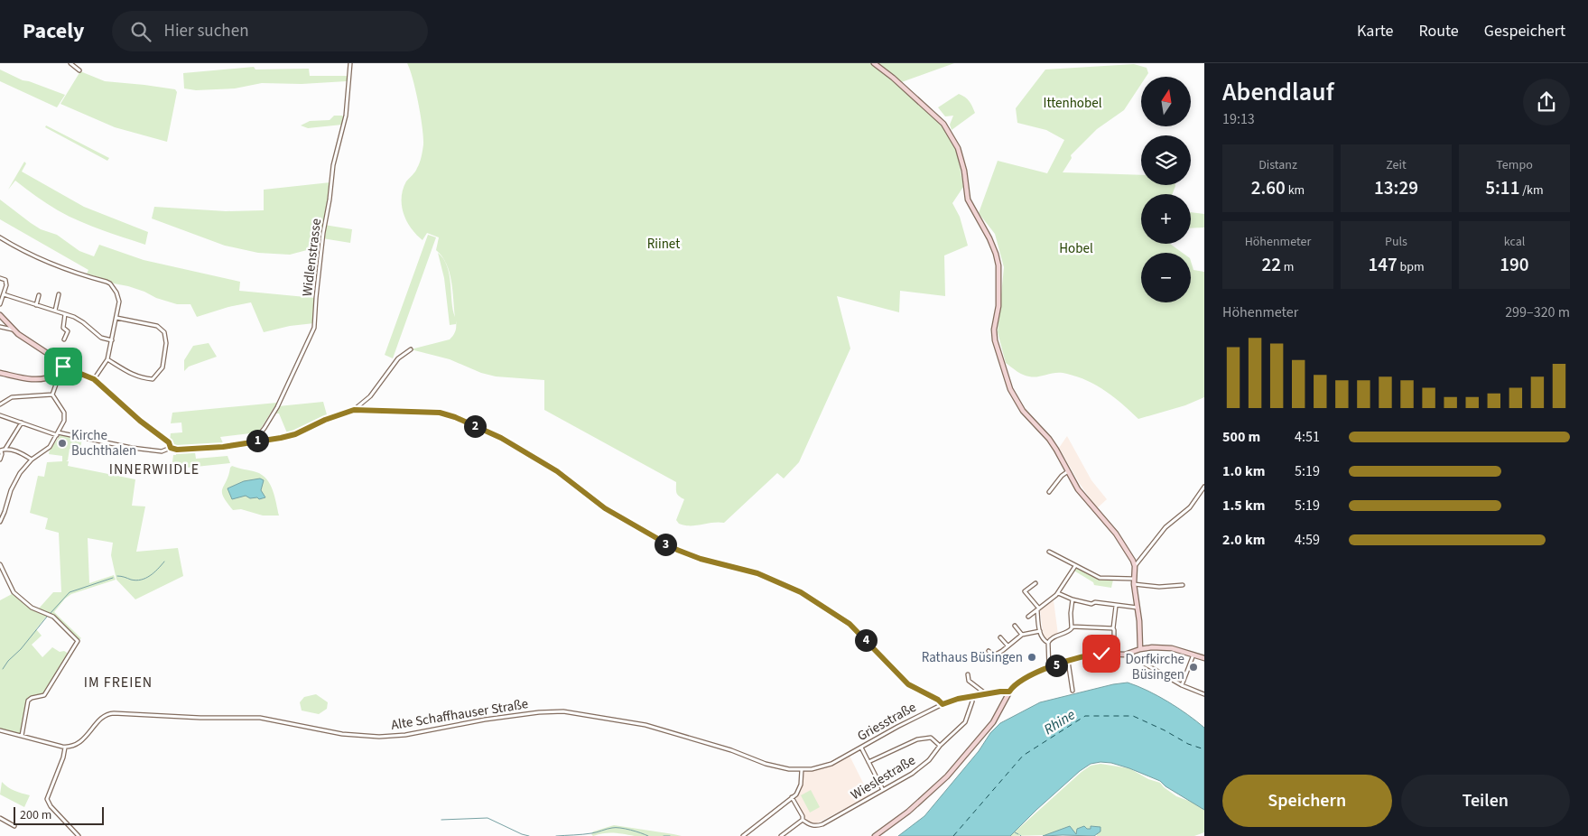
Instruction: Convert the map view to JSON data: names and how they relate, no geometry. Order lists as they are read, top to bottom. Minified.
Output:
{"streets":{"street":["Widlenstrasse","Alte Schaffhauser Straße","Griesstraße","Wieslestraße"]},"crossings":[["Alte Schaffhauser Straße","Griesstraße"]],"districts":["INNERWIIDLE","IM FREIEN"],"water":["Rhine"],"parks":["Ittenhobel","Riinet","Hobel"],"places":["Kirche Buchthalen","Rathaus Büsingen","Dorfkirche Büsingen"],"scale_bar":"200 m","north":"top","page":{"header":"Pacely","search":"Hier suchen","nav":["Karte","Route","Gespeichert"],"heading":["Abendlauf","19:13"],"map_buttons":["+","−"],"stats":[["Distanz","2.60 km"],["Zeit","13:29"],["Tempo","5:11 /km"],["Höhenmeter","22 m"],["Puls","147 bpm"],["kcal","190"]],"chart":["Höhenmeter","299–320 m"],"pins":["2","1","3","4","5"],"list":[{"name":"500 m","note":"4:51"},{"name":"1.0 km","note":"5:19"},{"name":"1.5 km","note":"5:19"},{"name":"2.0 km","note":"4:59"}],"buttons":["Speichern","Teilen"],"scale":"200 m"}}
